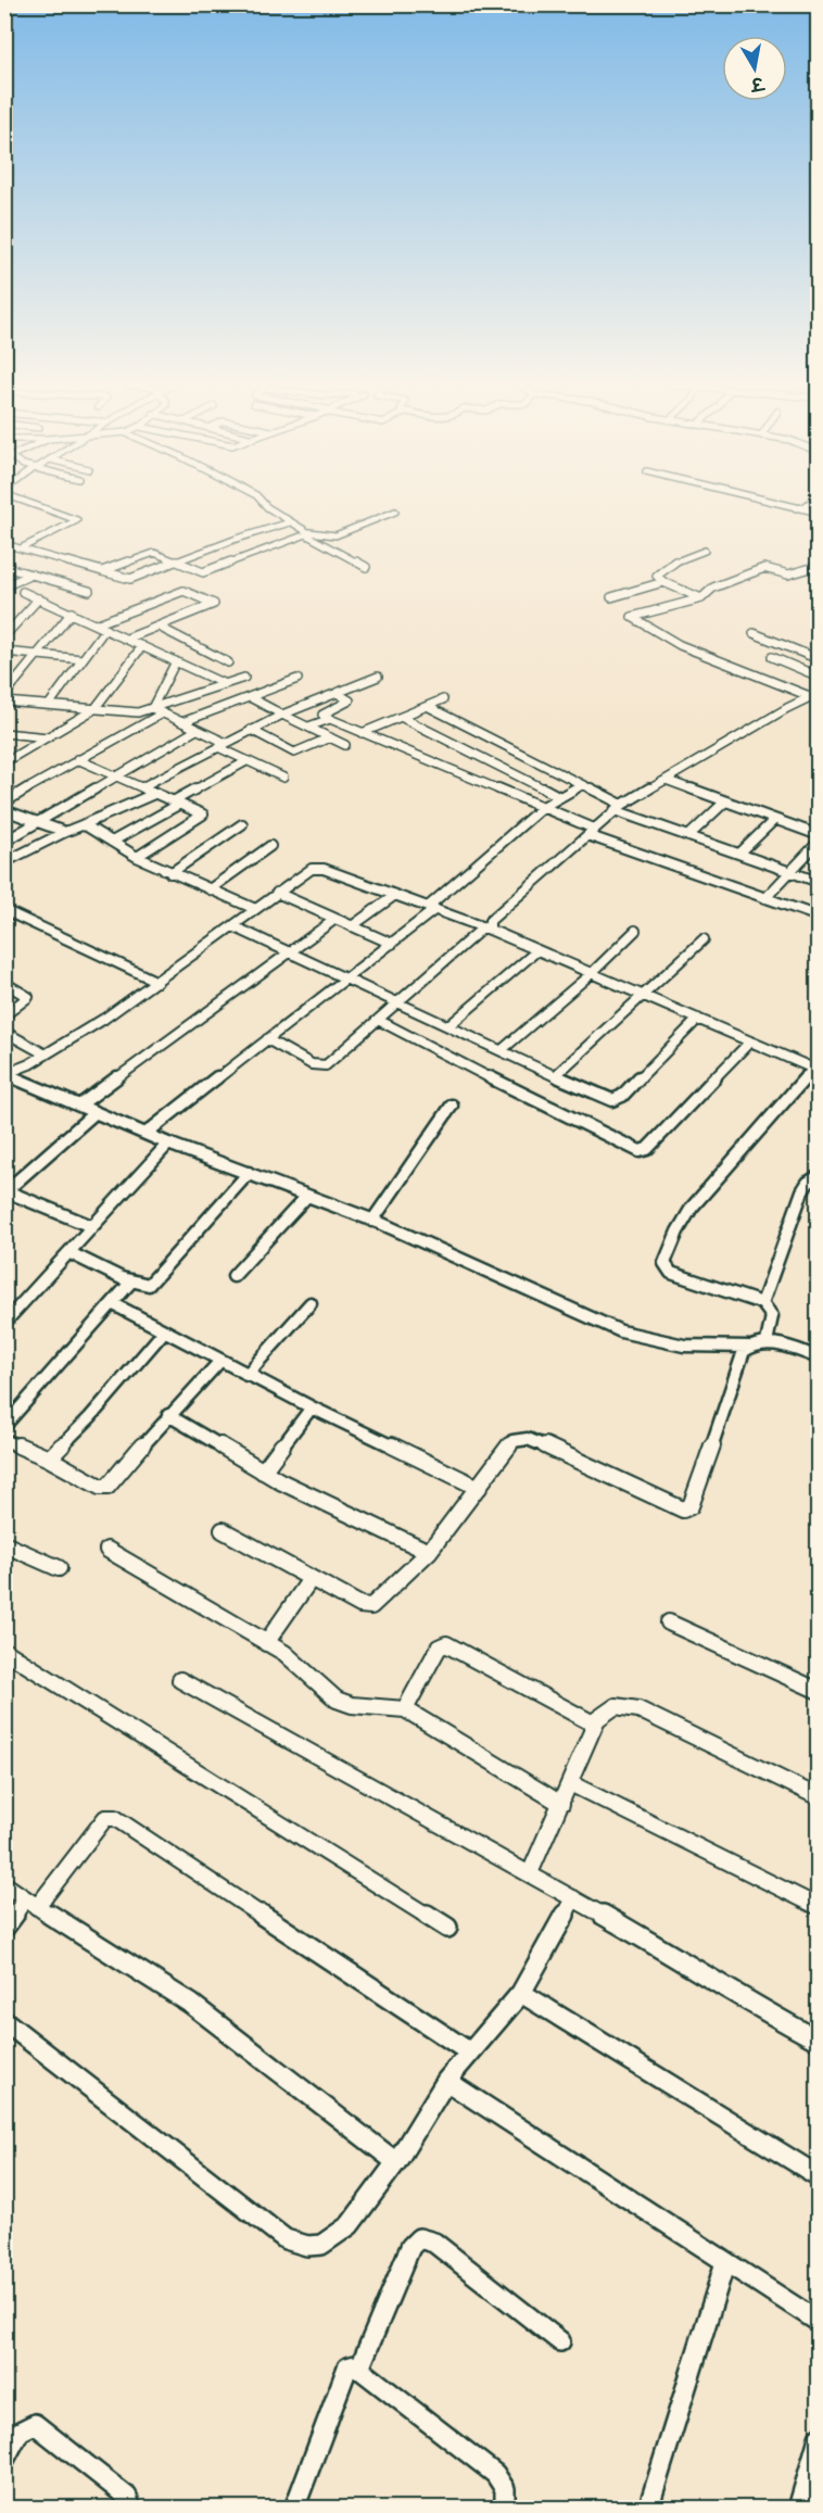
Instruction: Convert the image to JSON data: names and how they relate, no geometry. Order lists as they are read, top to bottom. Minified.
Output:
{"north":"bottom"}
